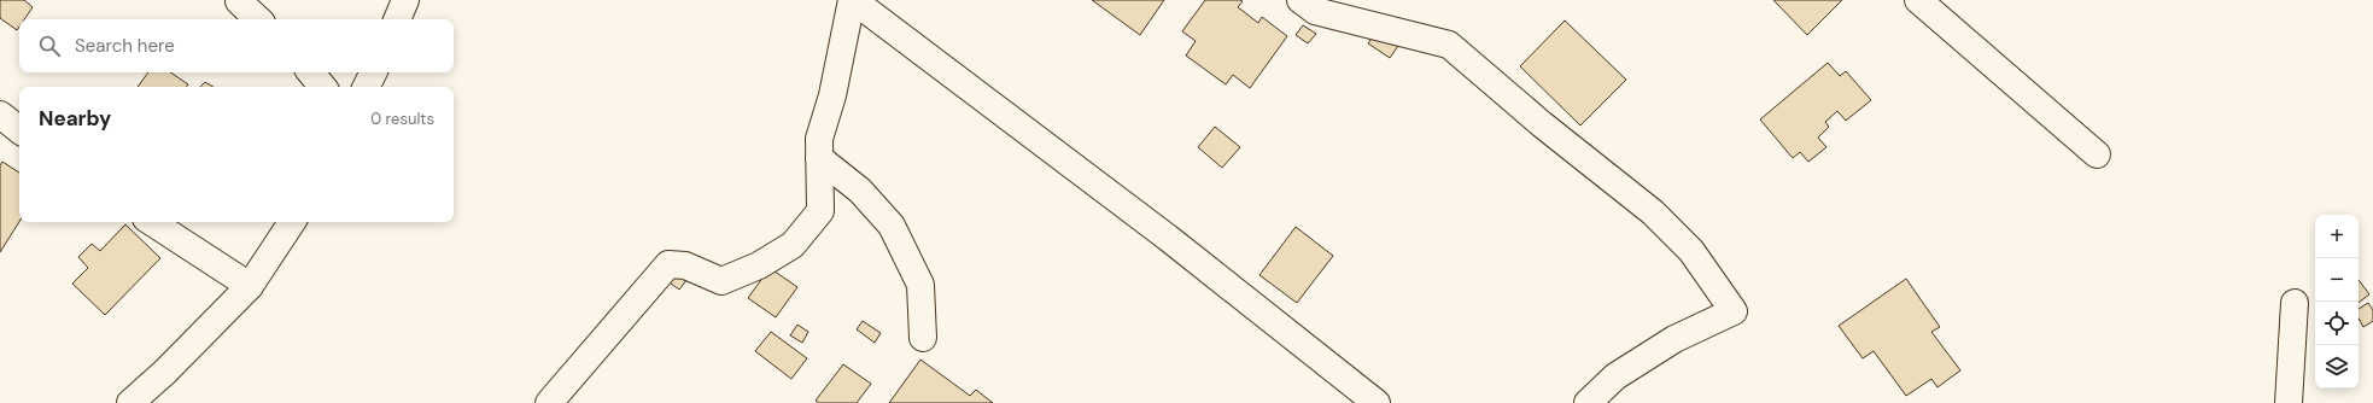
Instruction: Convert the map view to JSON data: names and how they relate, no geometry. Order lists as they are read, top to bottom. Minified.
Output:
{"page":{"search":"Search here","heading":["Nearby","0 results"],"map_buttons":["+","−"]}}
